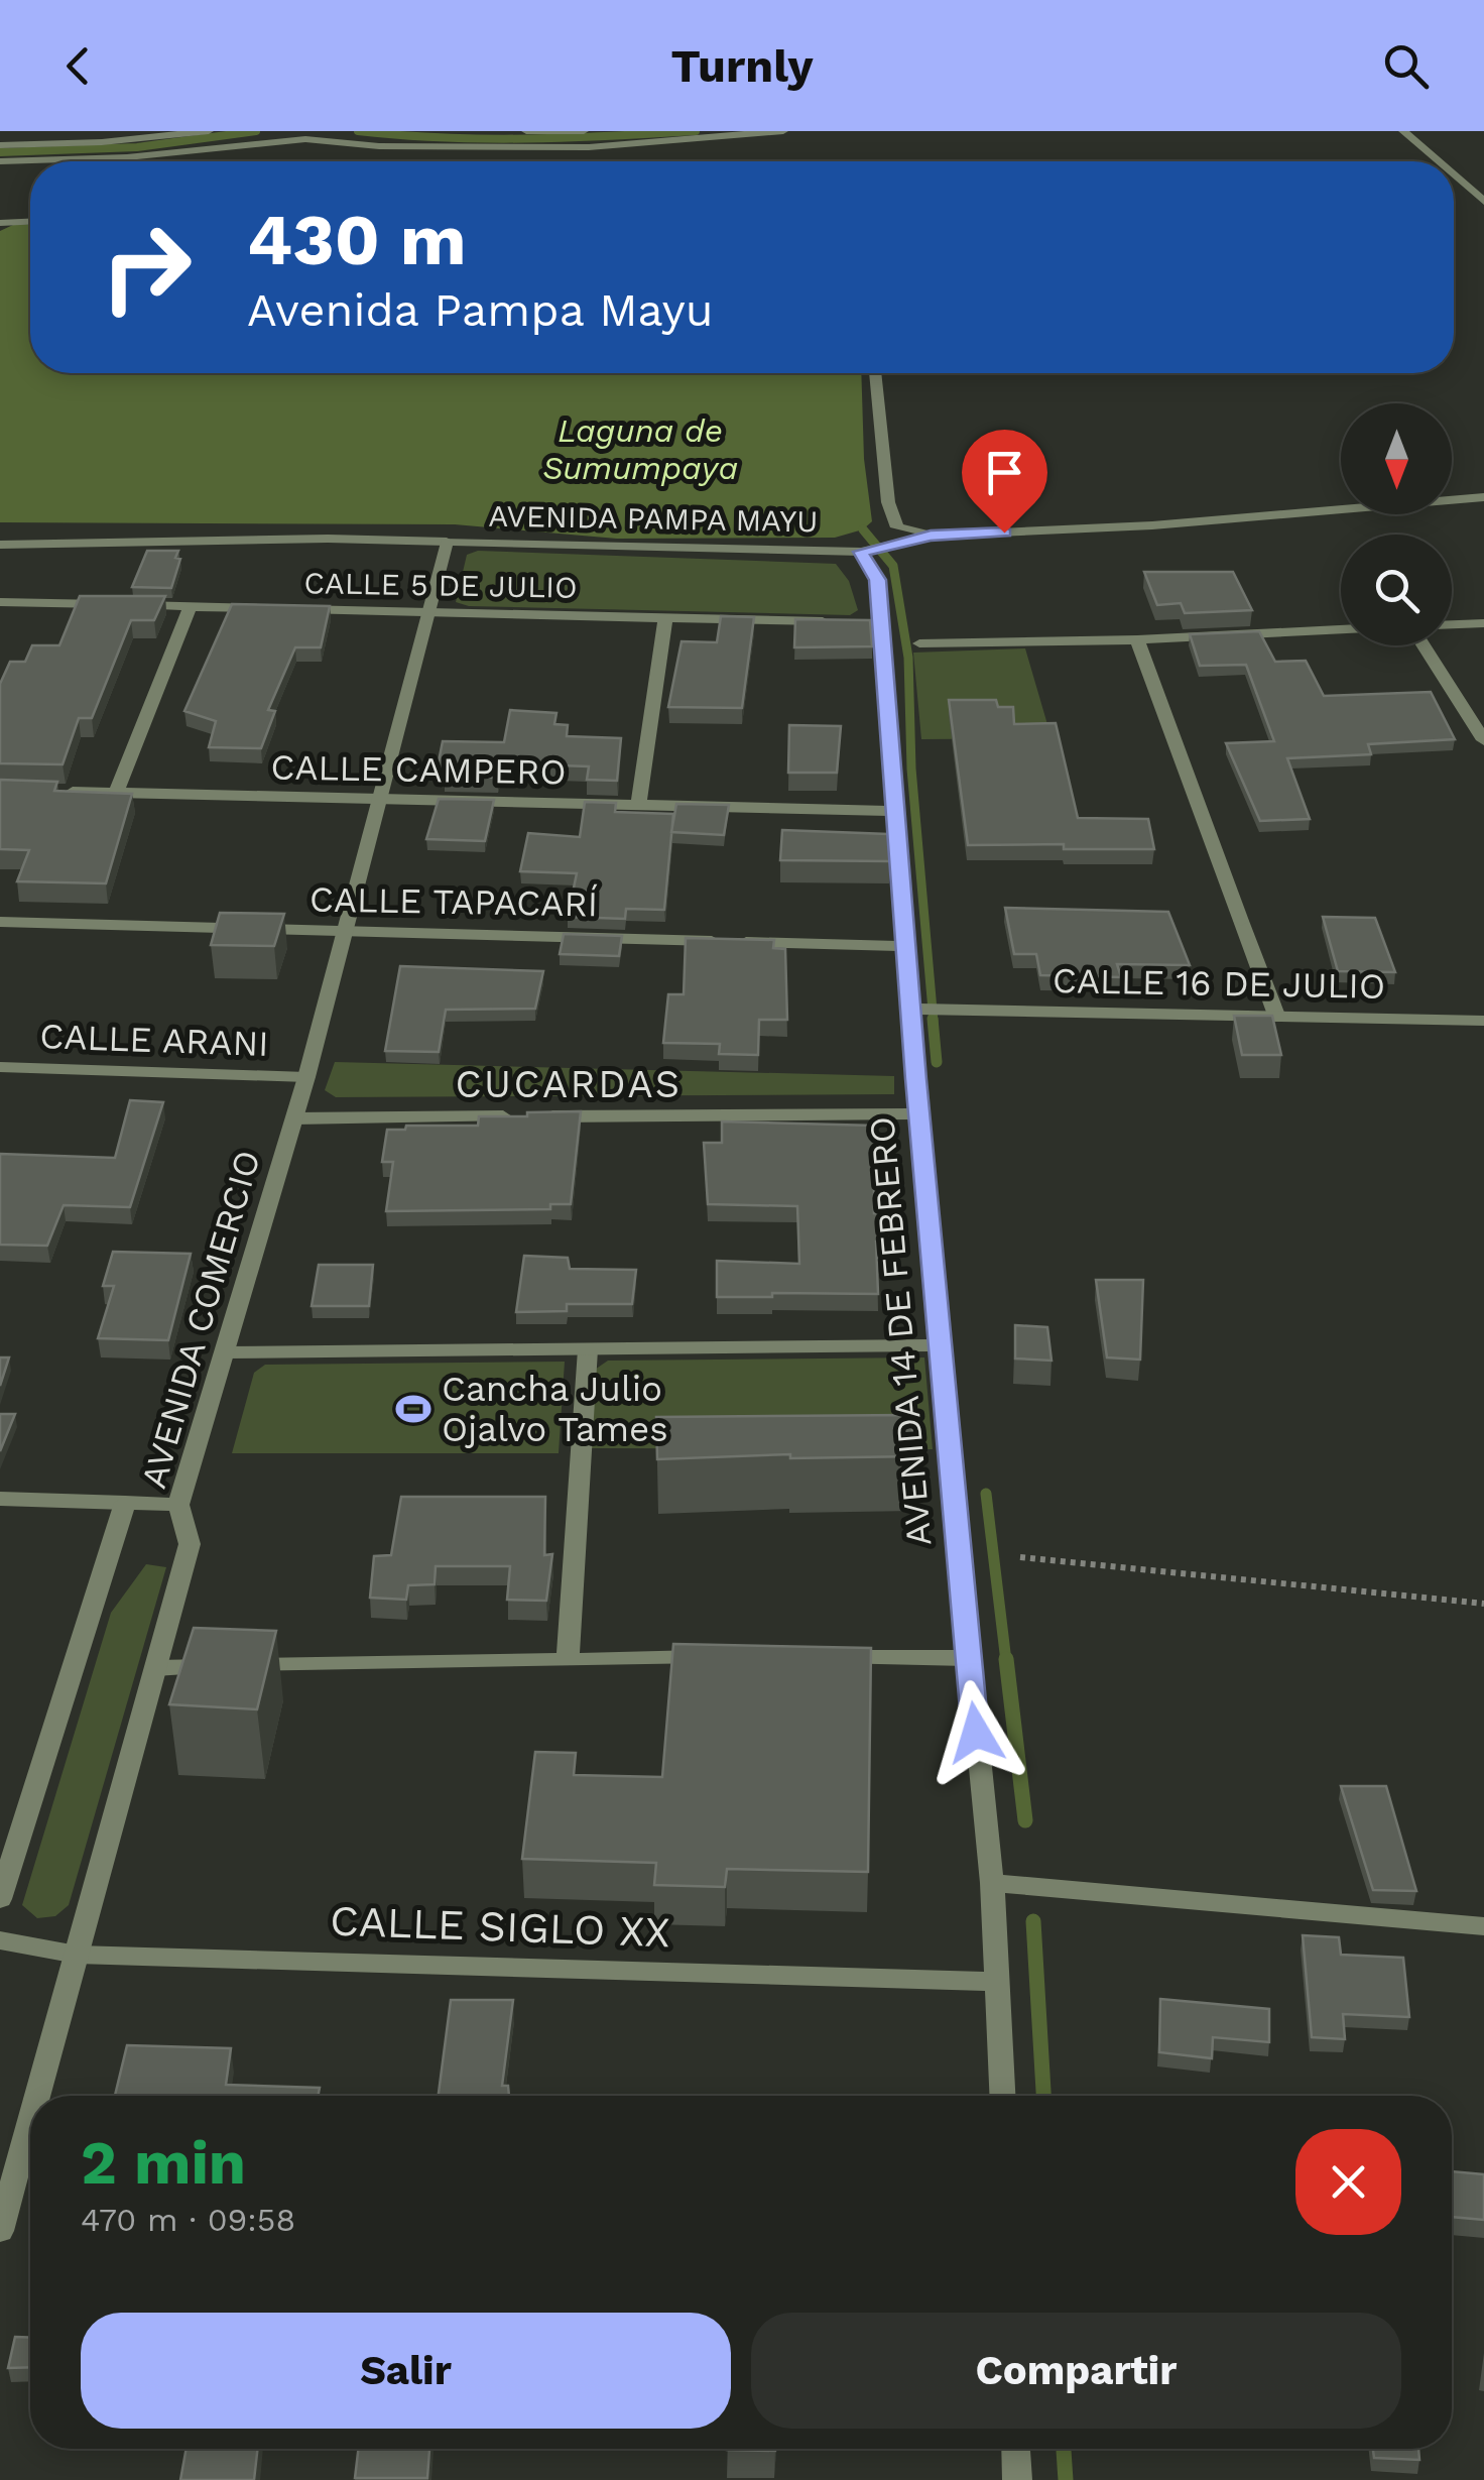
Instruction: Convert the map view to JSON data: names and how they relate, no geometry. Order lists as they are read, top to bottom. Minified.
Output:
{"streets":{"street":["AVENIDA PAMPA MAYU","CALLE 5 DE JULIO","CALLE CAMPERO","CALLE TAPACARÍ","CALLE 16 DE JULIO","CALLE ARANI","AVENIDA COMERCIO","AVENIDA 14 DE FEBRERO","CALLE SIGLO XX"]},"crossings":[["AVENIDA PAMPA MAYU","AVENIDA COMERCIO"],["AVENIDA PAMPA MAYU","AVENIDA 14 DE FEBRERO"],["CALLE 5 DE JULIO","AVENIDA COMERCIO"],["CALLE CAMPERO","AVENIDA COMERCIO"],["CALLE CAMPERO","AVENIDA 14 DE FEBRERO"],["CALLE TAPACARÍ","AVENIDA COMERCIO"],["CALLE TAPACARÍ","AVENIDA 14 DE FEBRERO"],["CALLE 16 DE JULIO","AVENIDA 14 DE FEBRERO"],["CALLE ARANI","AVENIDA COMERCIO"],["AVENIDA COMERCIO","CALLE SIGLO XX"],["AVENIDA 14 DE FEBRERO","CALLE SIGLO XX"]],"districts":["CUCARDAS"],"water":["Laguna de Sumumpaya"],"places":{"sports":["Cancha Julio Ojalvo Tames"]},"north":"bottom","page":{"header":"Turnly","turn":["430 m","Avenida Pampa Mayu"],"heading":["2 min","470 m · 09:58"],"buttons":["Salir","Compartir"]}}
